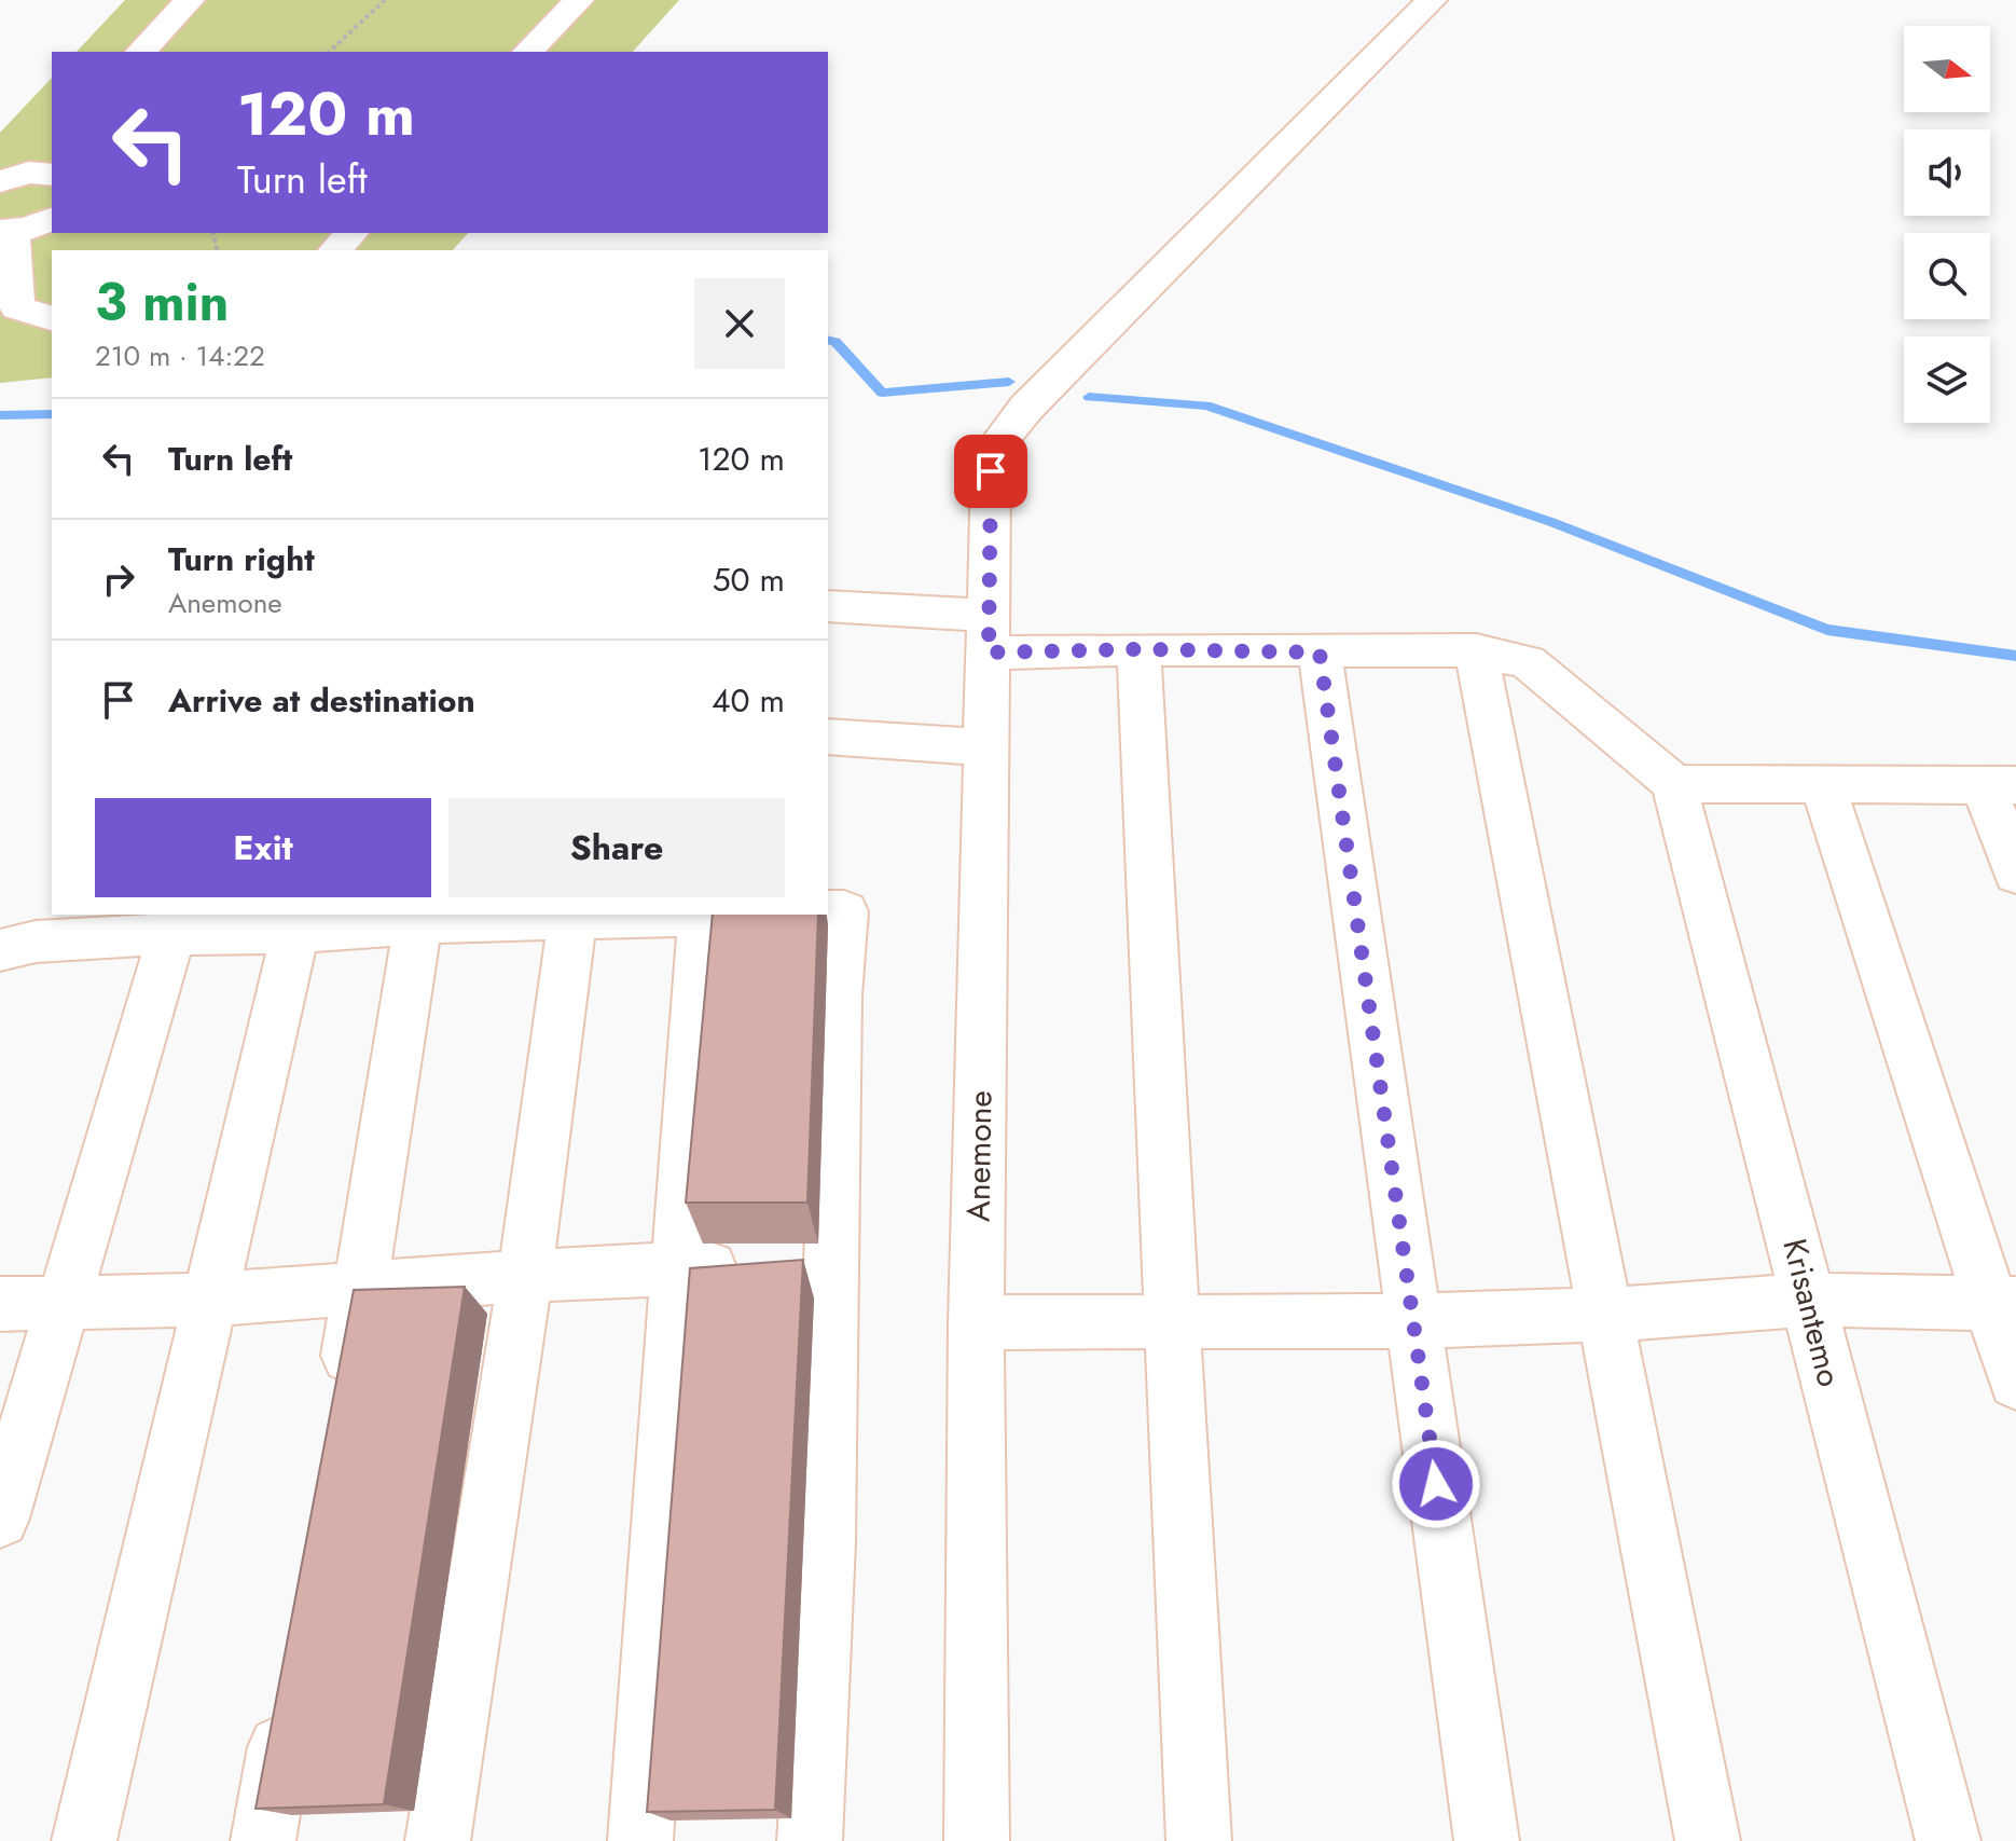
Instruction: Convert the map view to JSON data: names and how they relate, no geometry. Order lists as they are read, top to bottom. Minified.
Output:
{"streets":{"street":["Anemone","Krisantemo"]},"north":"right","page":{"turn":["120 m","Turn left"],"heading":["3 min","210 m · 14:22"],"list":[{"name":"Turn left","value":"120 m"},{"name":"Turn right","note":"Anemone","value":"50 m"},{"name":"Arrive at destination","value":"40 m"}],"buttons":["Exit","Share"]}}
